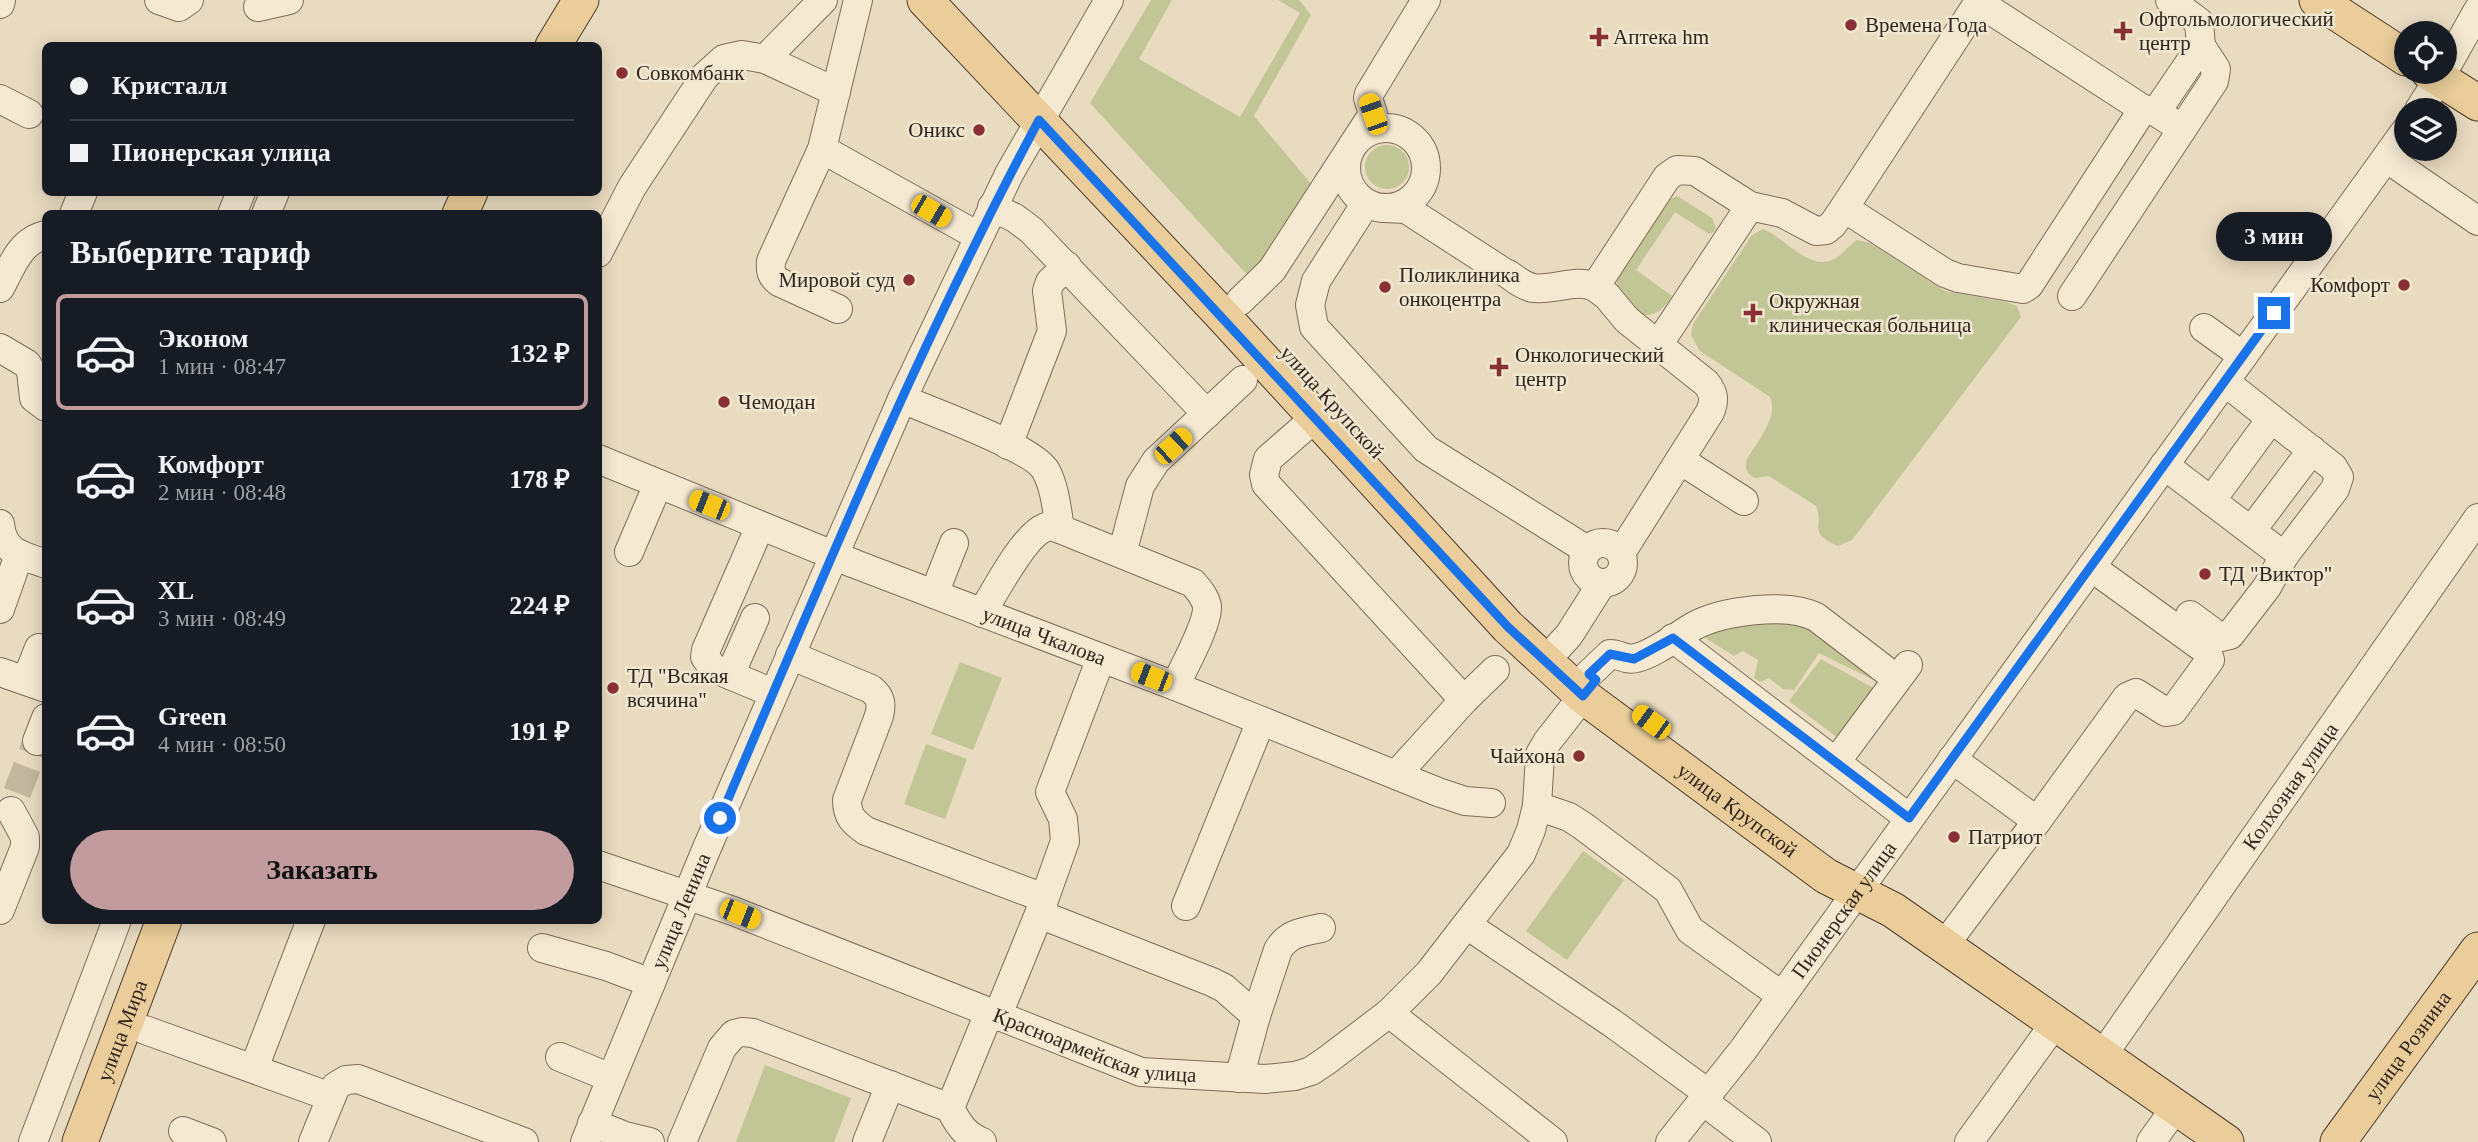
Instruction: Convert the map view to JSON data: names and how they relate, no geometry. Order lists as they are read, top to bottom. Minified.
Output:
{"streets":{"main road":["улица Крупской","улица Мира","улица Рознина"],"street":["улица Чкалова","Колхозная улица","улица Ленина","Пионерская улица","Красноармейская улица"]},"crossings":[["улица Крупской","Колхозная улица"],["улица Крупской","улица Ленина"],["улица Крупской","Пионерская улица"],["улица Крупской","Красноармейская улица"],["улица Чкалова","улица Ленина"],["улица Ленина","Красноармейская улица"]],"places":{"other":["Времена Года","Совкомбанк","Оникс","Мировой суд","Комфорт","Поликлиника онкоцентра","Чемодан","ТД \"Виктор\"","ТД \"Всякая всячина\"","Чайхона","Патриот"],"health":["Офтольмологический центр","Аптека hm","Окружная клиническая больница","Онкологический центр"]},"page":{"banner":["Кристалл","Пионерская улица"],"heading":"Выберите тариф","bubble":"3 мин","list":[{"name":"Эконом","note":"1 мин · 08:47","value":"132 ₽"},{"name":"Комфорт","note":"2 мин · 08:48","value":"178 ₽"},{"name":"XL","note":"3 мин · 08:49","value":"224 ₽"},{"name":"Green","note":"4 мин · 08:50","value":"191 ₽"}],"buttons":"Заказать"}}
